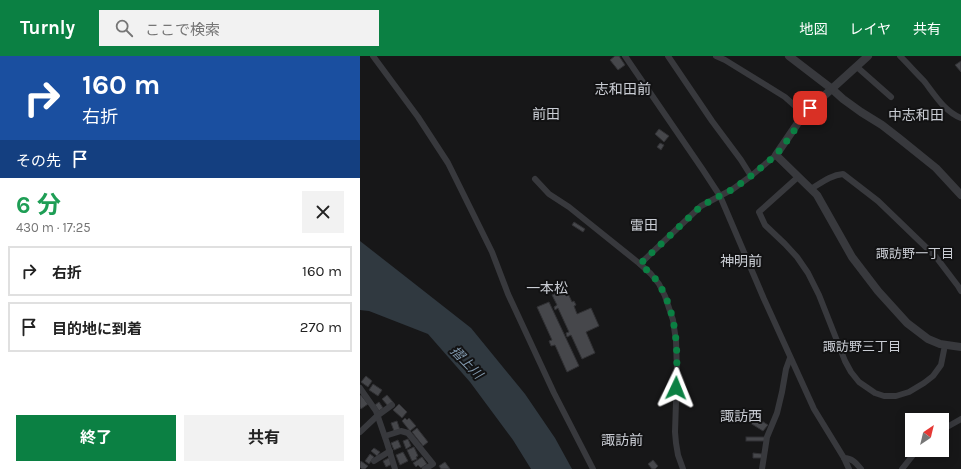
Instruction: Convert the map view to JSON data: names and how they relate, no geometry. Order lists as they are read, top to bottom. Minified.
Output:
{"districts":["志和田前","前田","中志和田","雷田","諏訪野一丁目","神明前","一本松","諏訪野三丁目","諏訪西","諏訪前"],"water":["摺上川"],"north":"top right","page":{"header":"Turnly","search":"ここで検索","nav":["地図","レイヤ","共有"],"turn":["160 m","右折"],"then":"その先","heading":["6 分","430 m · 17:25"],"list":[{"name":"右折","value":"160 m"},{"name":"目的地に到着","value":"270 m"}],"buttons":["終了","共有"]}}
